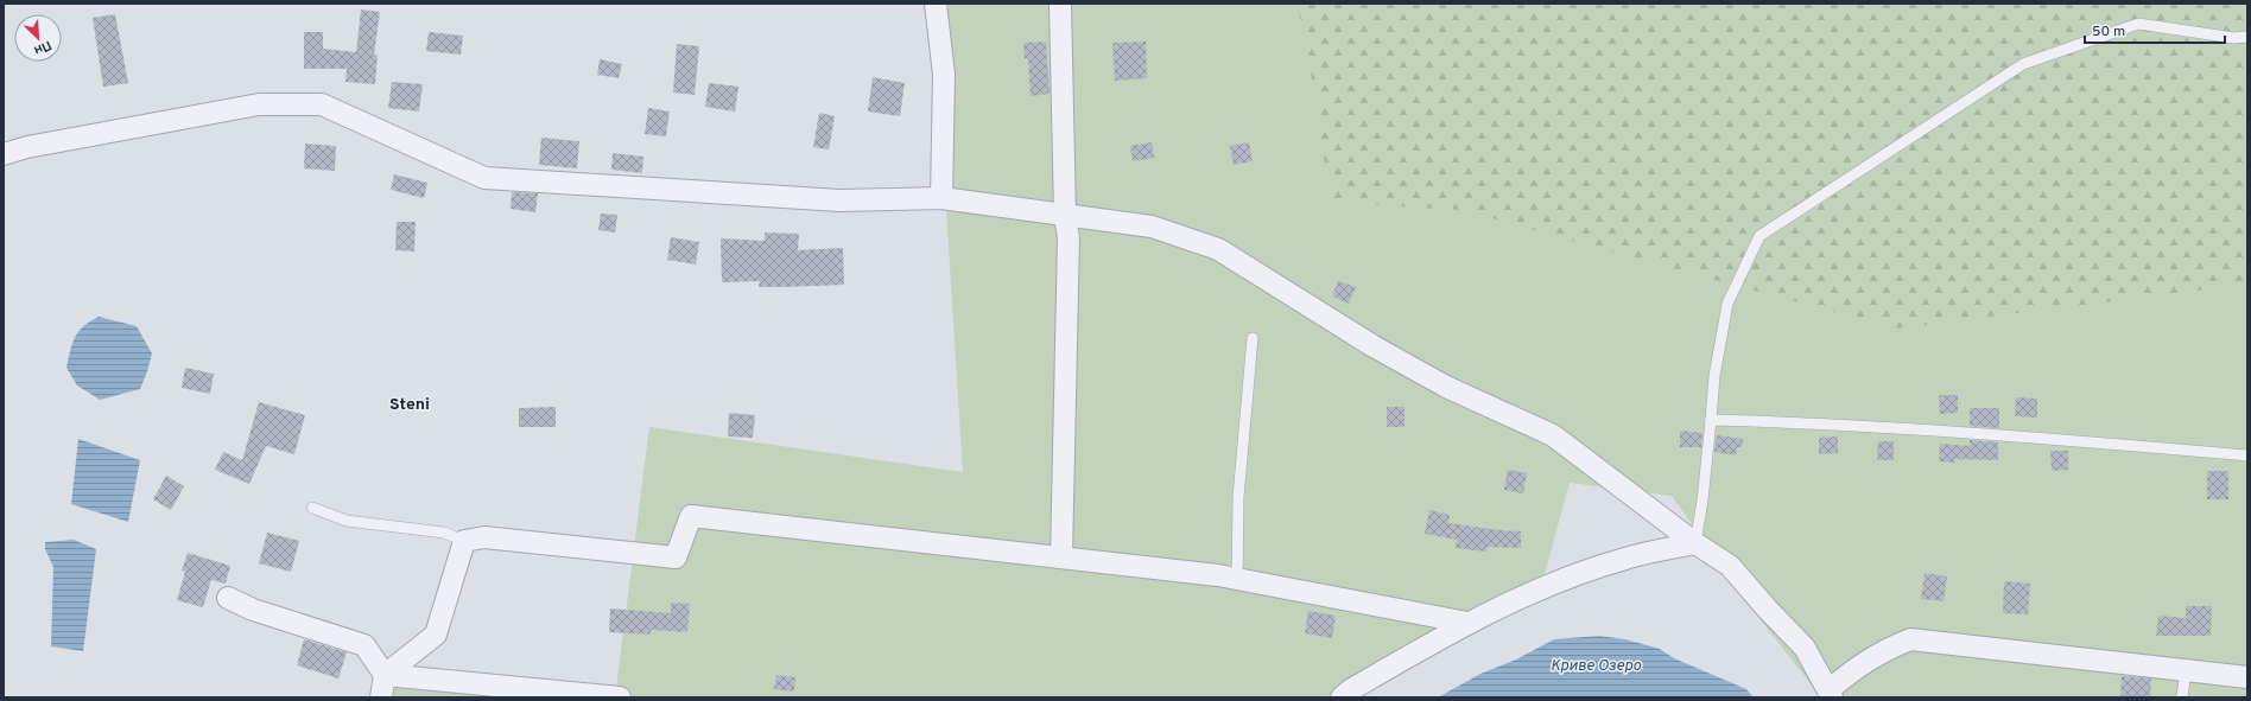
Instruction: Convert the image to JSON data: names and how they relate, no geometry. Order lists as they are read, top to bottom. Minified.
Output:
{"districts":["Steni"],"water":["Криве Озеро"],"scale_bar":"50 m","north":"bottom right"}
